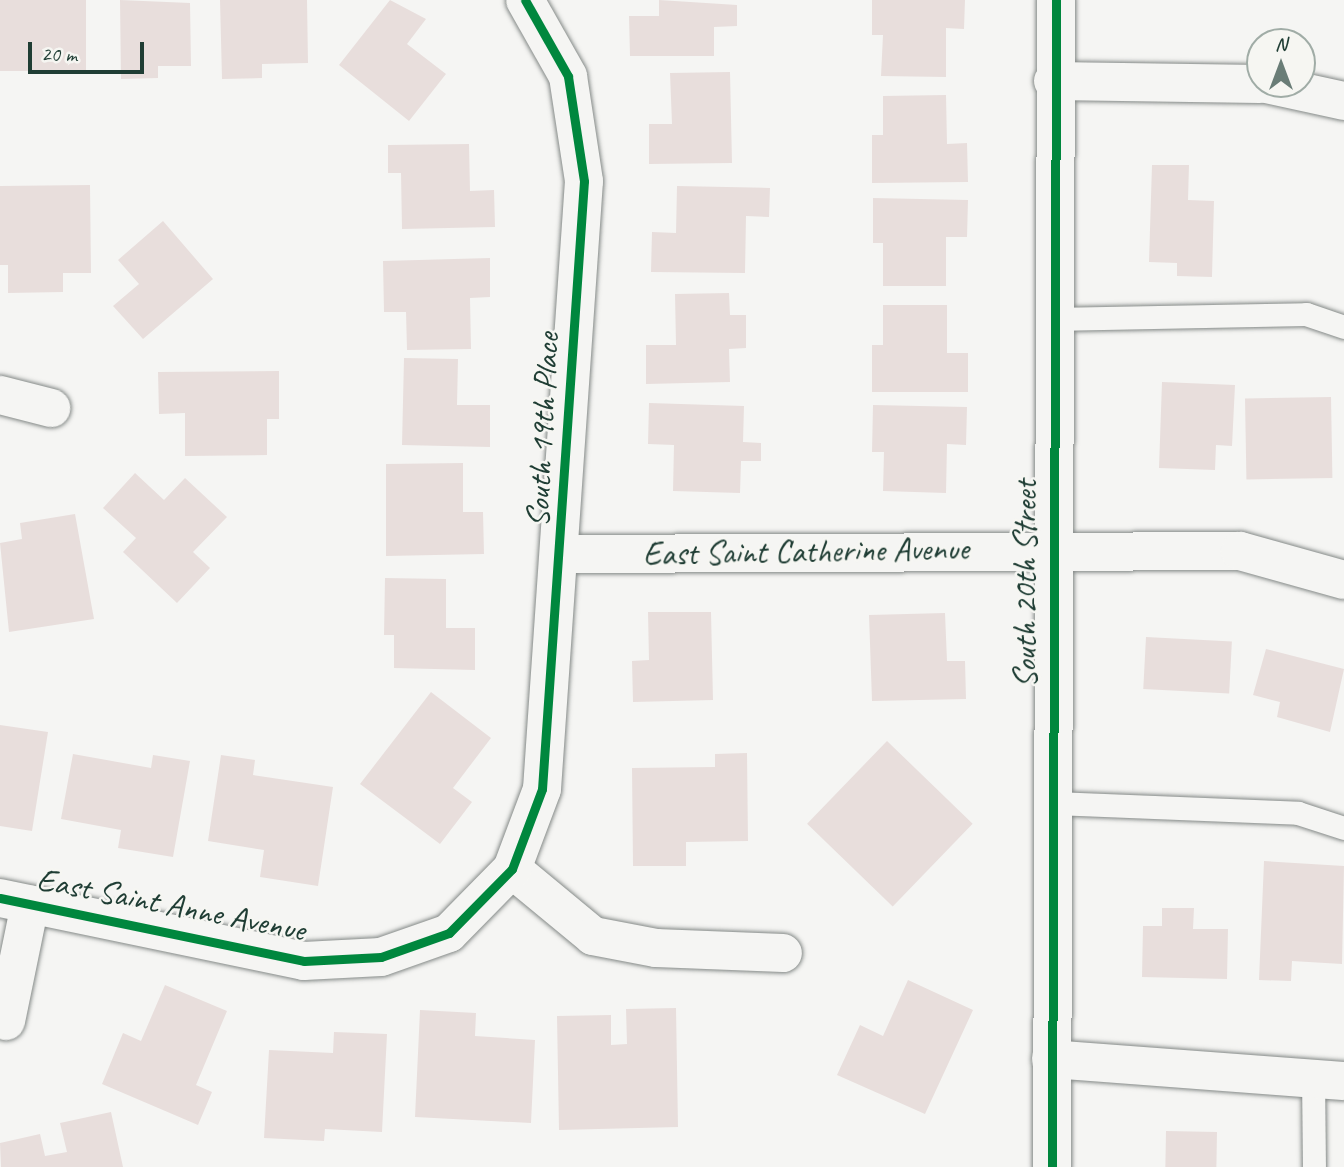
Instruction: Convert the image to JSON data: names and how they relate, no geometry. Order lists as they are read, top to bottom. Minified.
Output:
{"streets":{"street":["South 19th Place","East Saint Catherine Avenue","South 20th Street","East Saint Anne Avenue"]},"crossings":[["South 19th Place","East Saint Catherine Avenue"],["South 19th Place","East Saint Anne Avenue"],["East Saint Catherine Avenue","South 20th Street"]],"scale_bar":"20 m","north":"top"}
